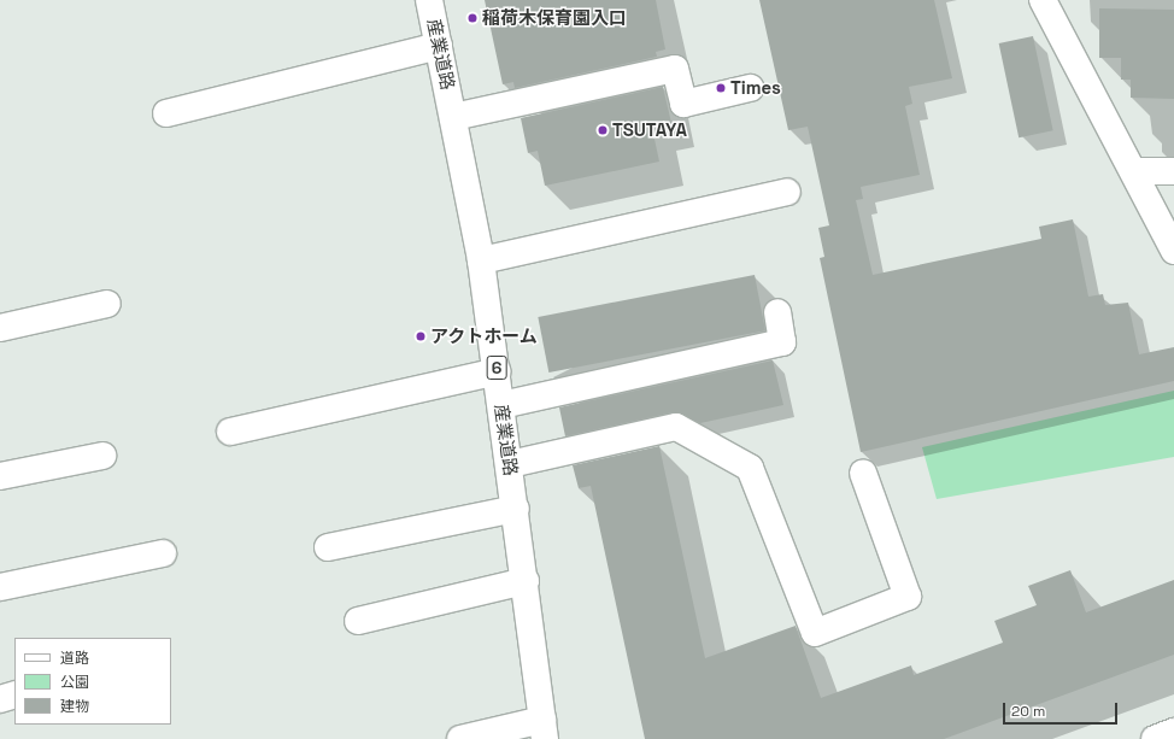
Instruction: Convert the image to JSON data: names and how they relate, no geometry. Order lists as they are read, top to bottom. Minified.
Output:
{"streets":{"main road":["産業道路","6"]},"places":["稲荷木保育園入口","Times","TSUTAYA","アクトホーム"],"legend":["道路","公園","建物"],"scale_bar":"20 m"}
